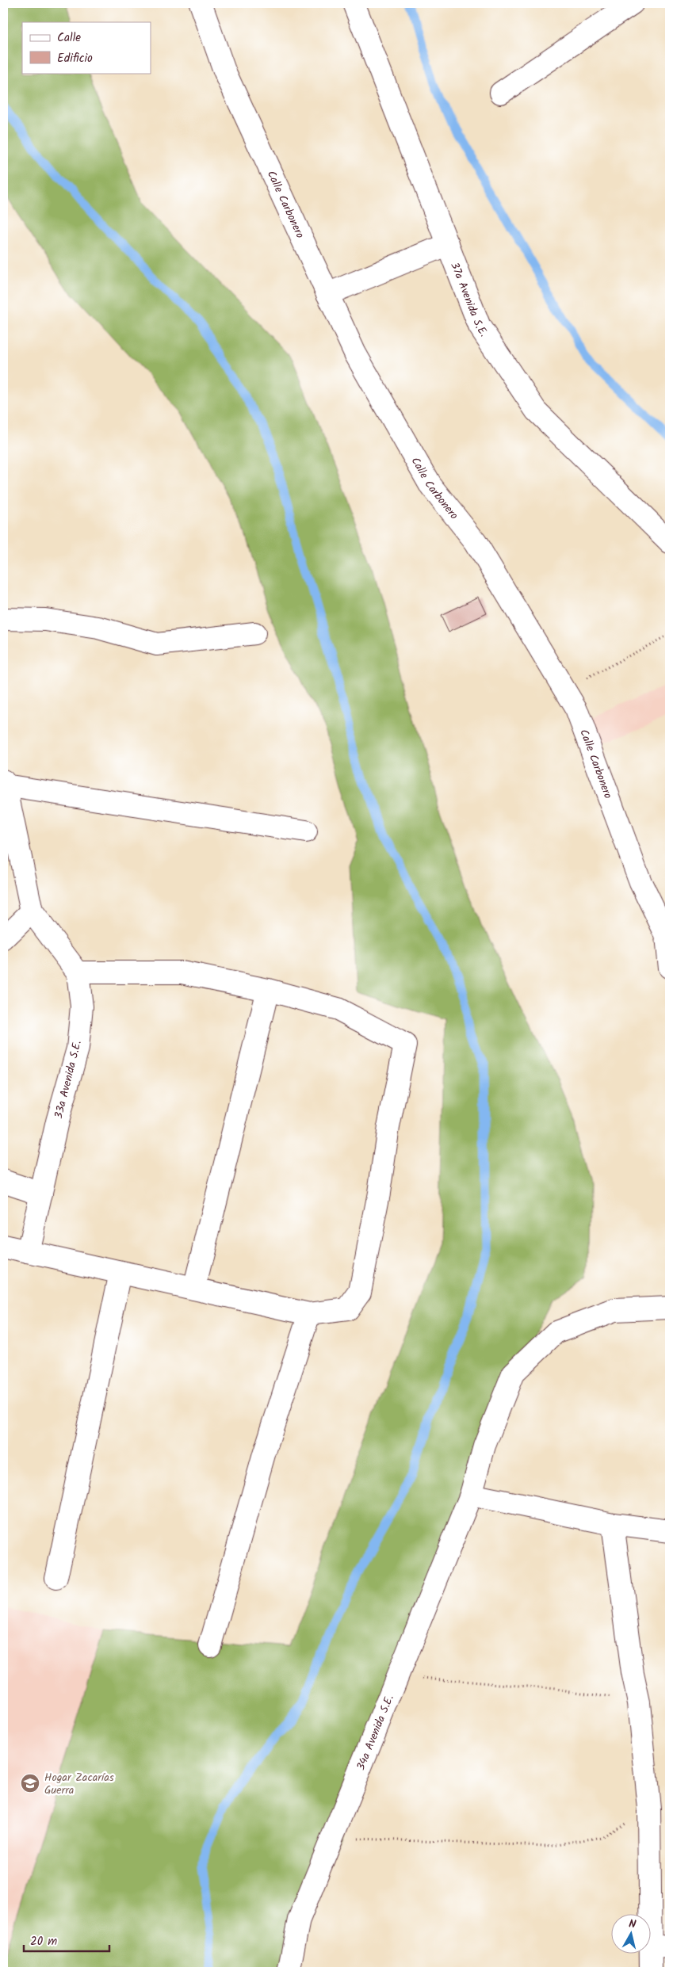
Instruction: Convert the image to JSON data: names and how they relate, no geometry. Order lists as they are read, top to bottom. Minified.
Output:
{"streets":{"street":["Calle Carbonero","37a Avenida S.E.","33a Avenida S.E.","34a Avenida S.E."]},"places":{"school or university":["Hogar Zacarías Guerra"]},"legend":["Calle","Edificio"],"scale_bar":"20 m","north":"top"}
